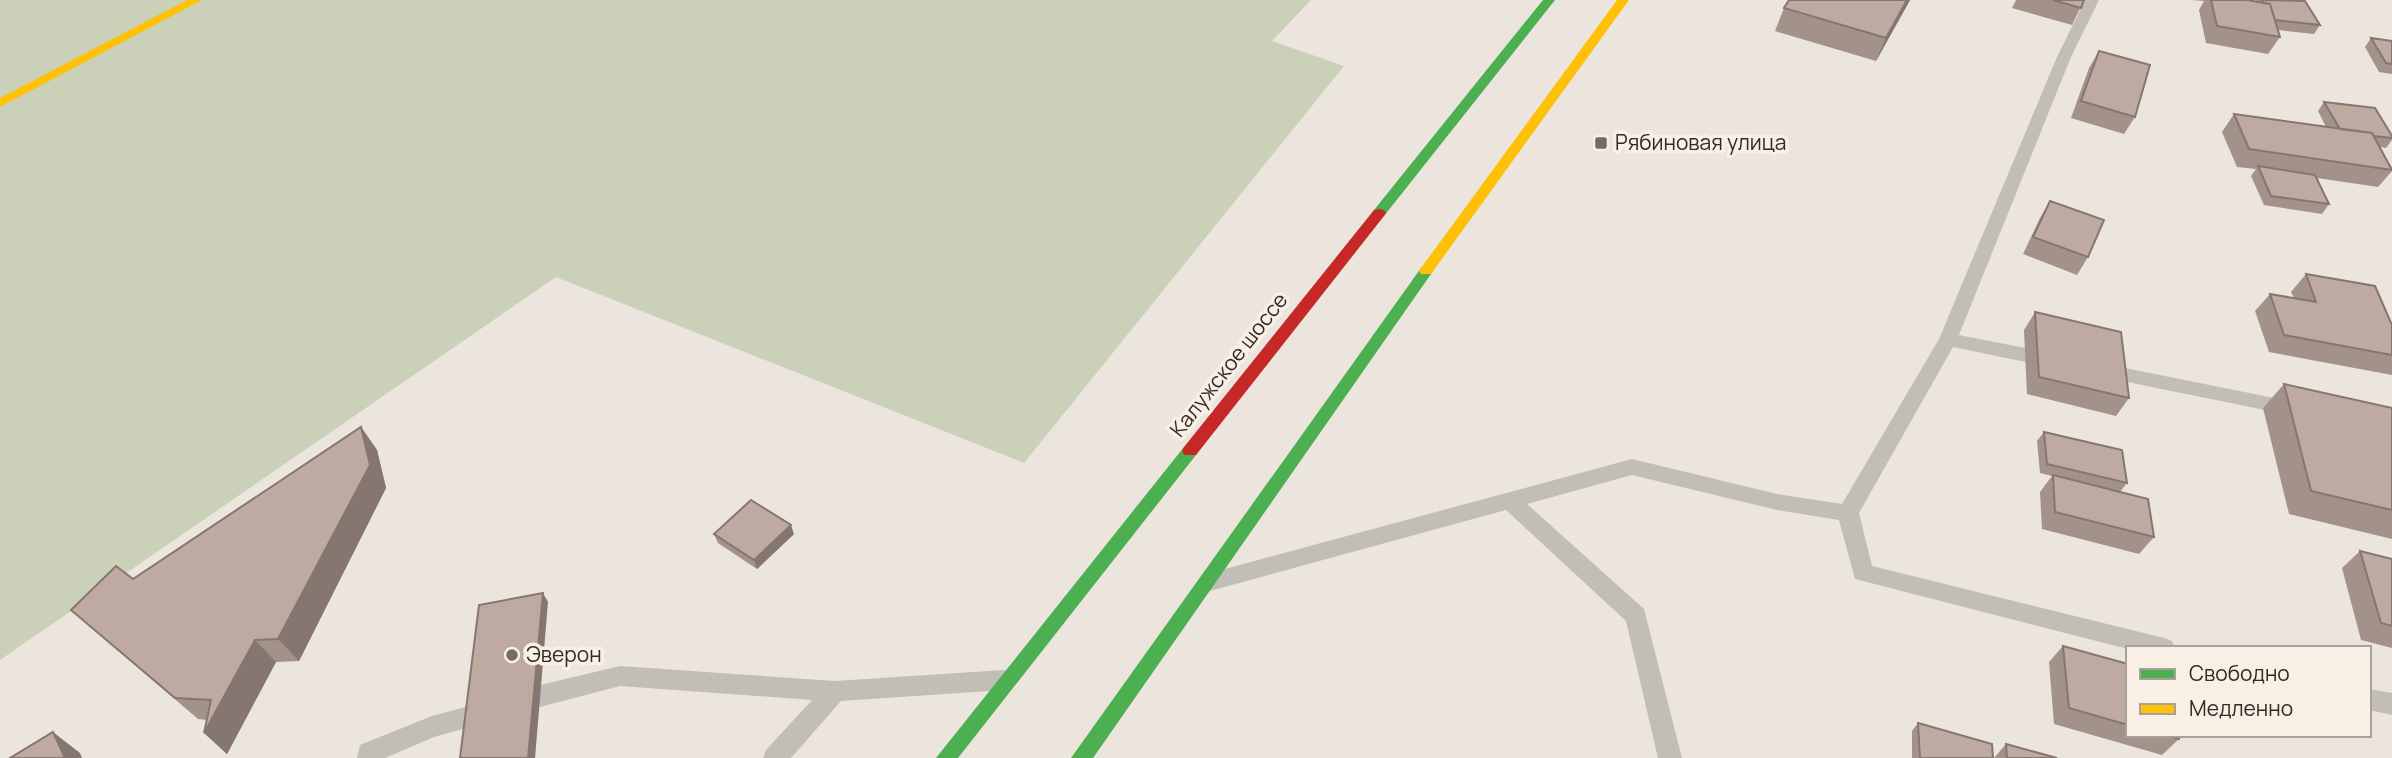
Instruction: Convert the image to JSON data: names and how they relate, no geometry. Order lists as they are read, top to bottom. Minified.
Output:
{"streets":{"main road":["Калужское шоссе"]},"places":{"transit":["Рябиновая улица"],"other":["Эверон"]},"legend":["Свободно","Медленно"]}
